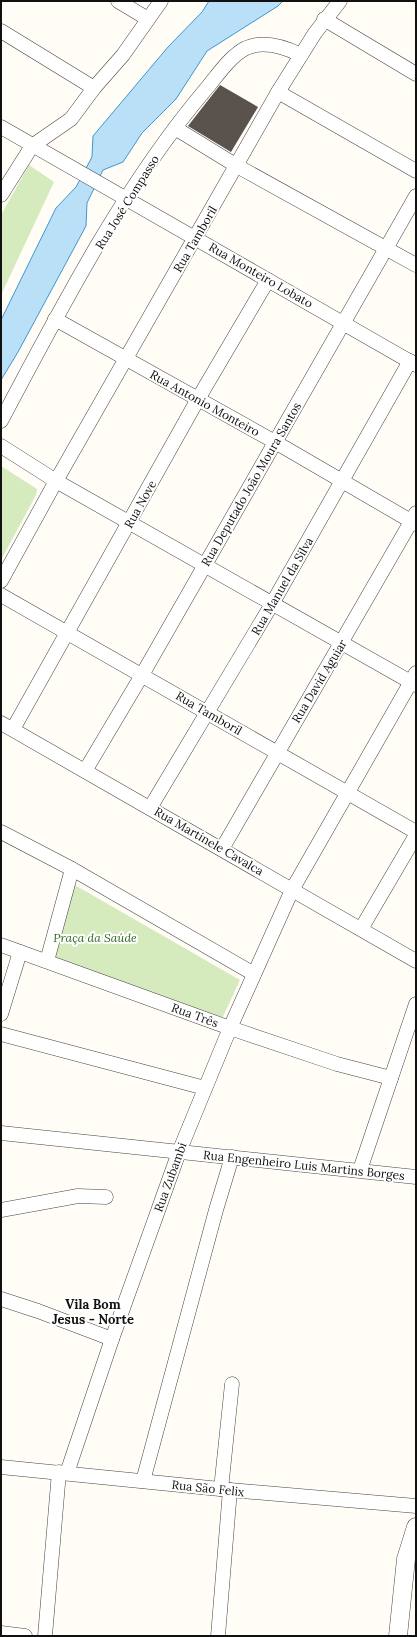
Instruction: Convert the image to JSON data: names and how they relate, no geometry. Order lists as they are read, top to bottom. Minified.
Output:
{"streets":{"street":["Rua José Compasso","Rua Tamboril","Rua Monteiro Lobato","Rua Antonio Monteiro","Rua Deputado João Moura Santos","Rua Nove","Rua Manuel da Silva","Rua David Aguiar","Rua Martinele Cavalca","Rua Três","Rua Engenheiro Luis Martins Borges","Rua Zubambi","Rua São Felix"]},"crossings":[["Rua José Compasso","Rua Tamboril"],["Rua José Compasso","Rua Monteiro Lobato"],["Rua José Compasso","Rua Antonio Monteiro"],["Rua Tamboril","Rua Monteiro Lobato"],["Rua Tamboril","Rua Antonio Monteiro"],["Rua Tamboril","Rua Deputado João Moura Santos"],["Rua Tamboril","Rua Nove"],["Rua Tamboril","Rua Manuel da Silva"],["Rua Tamboril","Rua David Aguiar"],["Rua Tamboril","Rua Zubambi"],["Rua Monteiro Lobato","Rua Deputado João Moura Santos"],["Rua Monteiro Lobato","Rua Nove"],["Rua Monteiro Lobato","Rua Manuel da Silva"],["Rua Antonio Monteiro","Rua Deputado João Moura Santos"],["Rua Antonio Monteiro","Rua Nove"],["Rua Antonio Monteiro","Rua Manuel da Silva"],["Rua Antonio Monteiro","Rua David Aguiar"],["Rua Deputado João Moura Santos","Rua Martinele Cavalca"],["Rua Nove","Rua Martinele Cavalca"],["Rua Manuel da Silva","Rua Martinele Cavalca"],["Rua David Aguiar","Rua Martinele Cavalca"],["Rua Martinele Cavalca","Rua Zubambi"],["Rua Três","Rua Zubambi"],["Rua Engenheiro Luis Martins Borges","Rua Zubambi"],["Rua Zubambi","Rua São Felix"]],"districts":["Vila Bom Jesus - Norte"],"parks":["Praça da Saúde"]}
